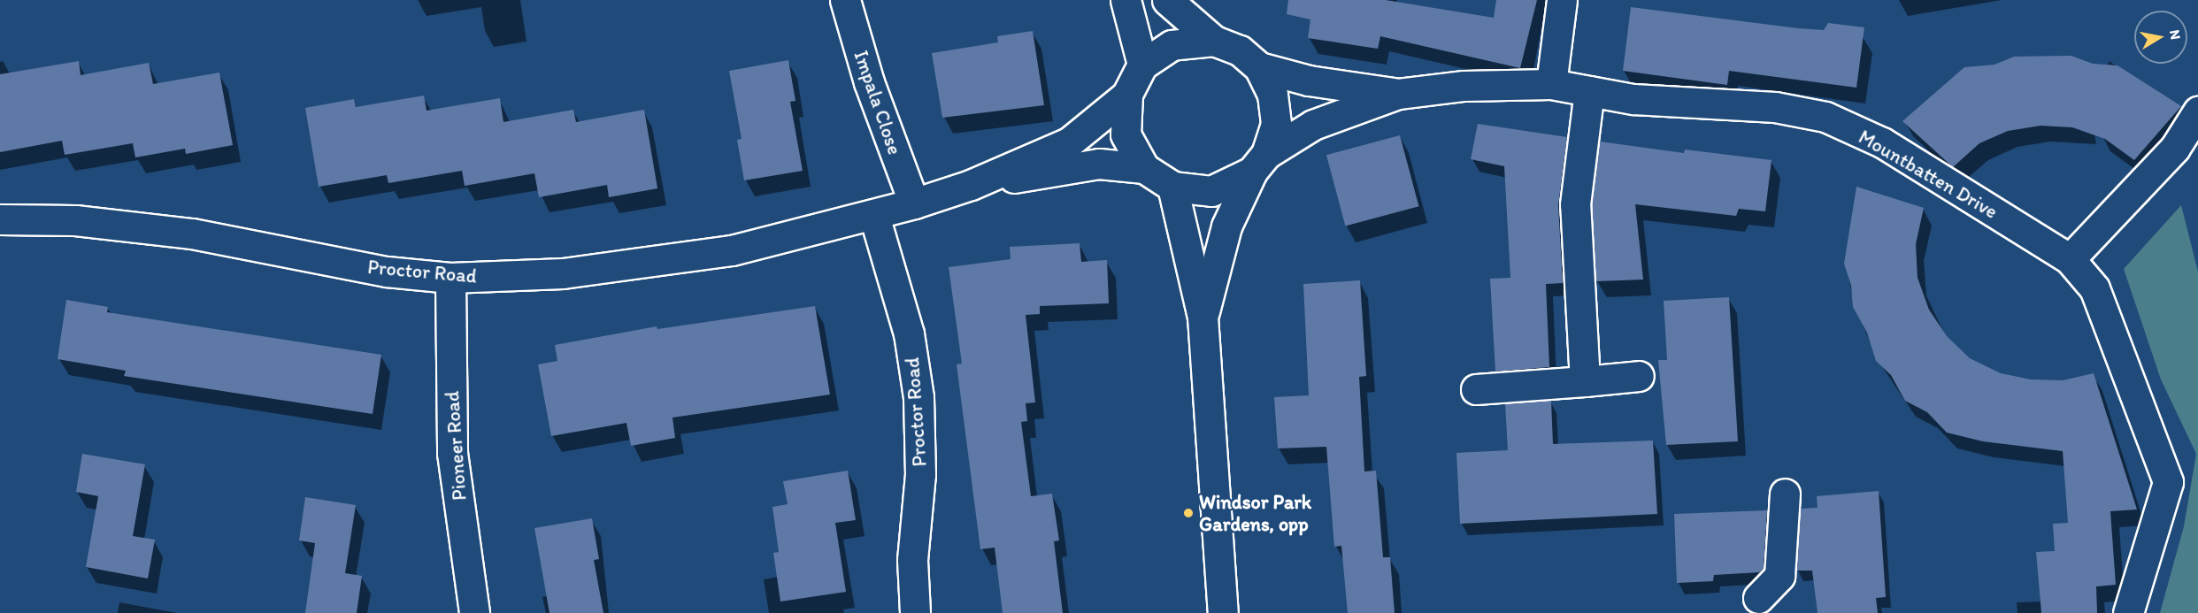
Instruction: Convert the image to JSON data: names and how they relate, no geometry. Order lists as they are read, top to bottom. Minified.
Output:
{"streets":{"street":["Impala Close","Mountbatten Drive","Proctor Road","Pioneer Road"]},"crossings":[["Impala Close","Proctor Road"],["Mountbatten Drive","Proctor Road"],["Proctor Road","Pioneer Road"]],"places":["Windsor Park Gardens, opp"],"north":"right"}
